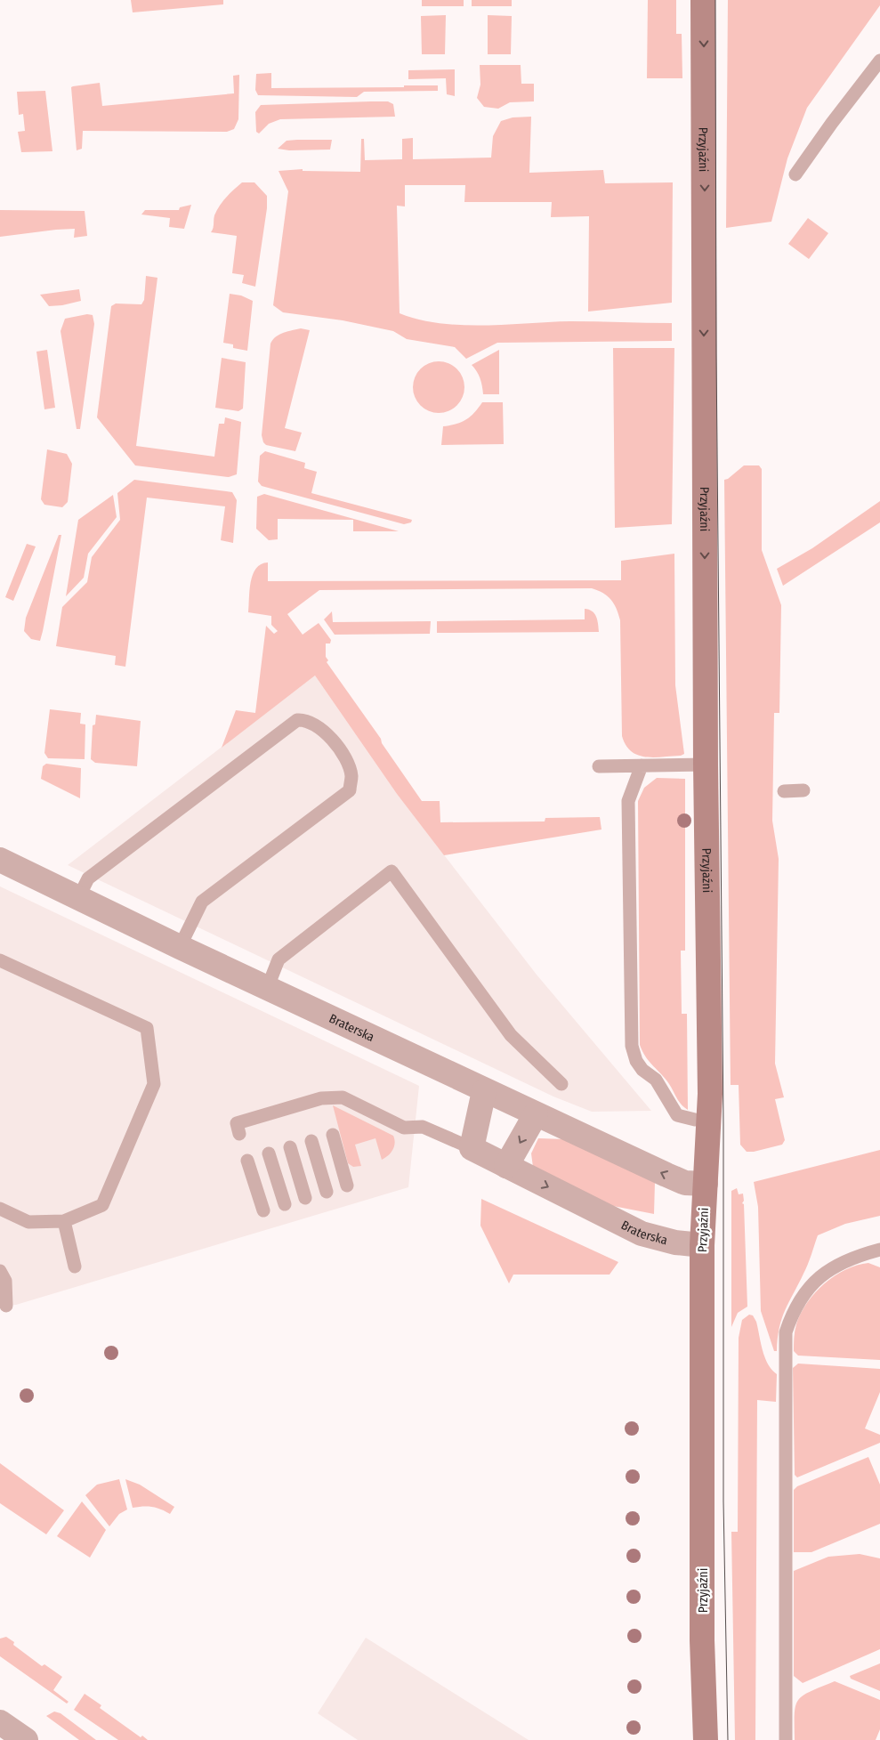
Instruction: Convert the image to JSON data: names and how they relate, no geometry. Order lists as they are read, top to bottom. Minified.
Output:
{"streets":{"street":["Przyjaźni","Braterska"]},"crossings":[["Przyjaźni","Braterska"]],"one_way":["Przyjaźni"]}
